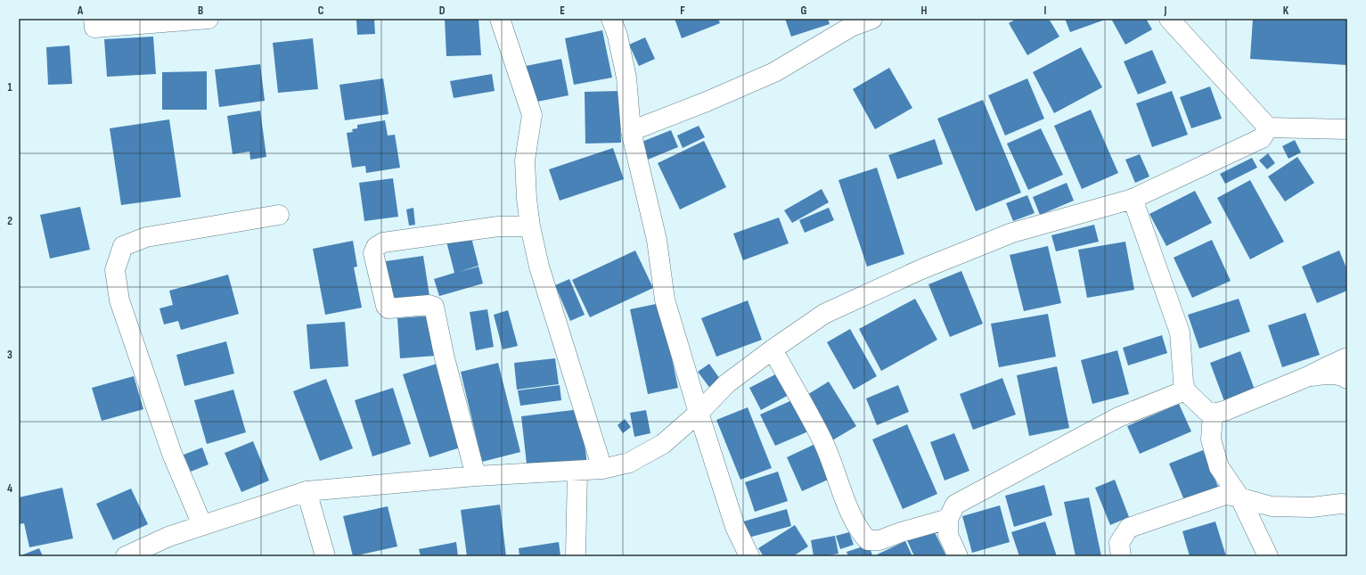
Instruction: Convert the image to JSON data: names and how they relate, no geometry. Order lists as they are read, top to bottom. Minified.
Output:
{"grid":{"columns":["A","B","C","D","E","F","G","H","I","J","K"],"rows":["1","2","3","4"]}}
